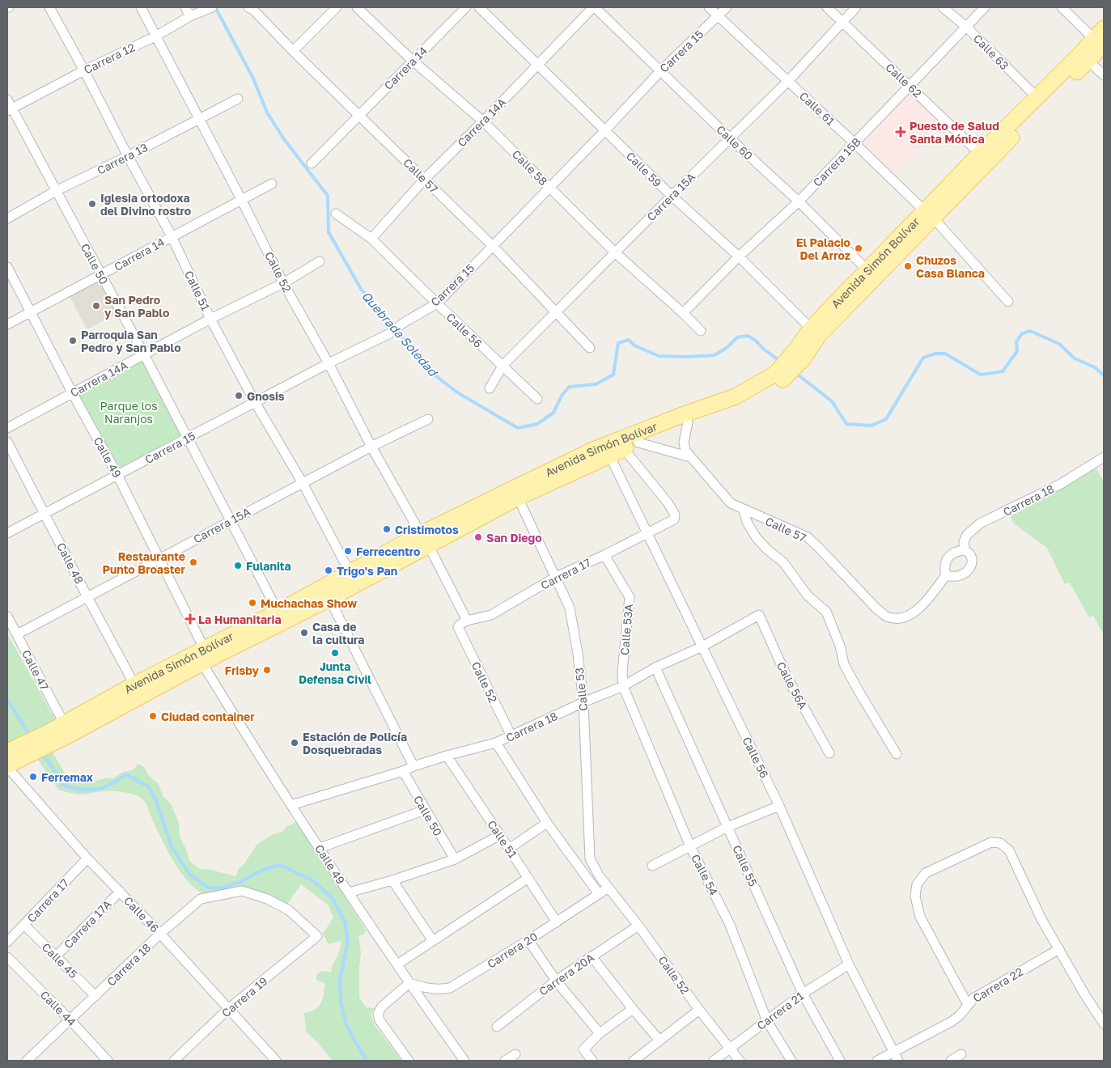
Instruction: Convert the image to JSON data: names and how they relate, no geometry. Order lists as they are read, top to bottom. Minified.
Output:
{"streets":{"main road":["Avenida Simón Bolívar"],"street":["Carrera 15","Calle 63","Carrera 12","Carrera 14","Calle 62","Calle 61","Carrera 14A","Calle 60","Carrera 13","Carrera 15B","Calle 58","Calle 59","Calle 57","Carrera 15A","Calle 50","Calle 52","Calle 51","Calle 56","Calle 49","Carrera 18","Calle 48","Carrera 17","Calle 53A","Calle 47","Calle 56A","Calle 53","Calle 55","Calle 54","Calle 46","Carrera 17A","Carrera 20","Calle 45","Carrera 20A","Carrera 22","Carrera 19","Calle 44","Carrera 21"]},"crossings":[["Carrera 15","Calle 61"],["Carrera 15","Calle 60"],["Carrera 15","Calle 58"],["Carrera 15","Calle 59"],["Carrera 15","Calle 57"],["Carrera 15","Calle 50"],["Carrera 15","Calle 52"],["Carrera 15","Calle 51"],["Carrera 15","Calle 56"],["Carrera 15","Calle 49"],["Carrera 15","Calle 48"],["Calle 63","Carrera 15B"],["Calle 63","Avenida Simón Bolívar"],["Carrera 12","Calle 50"],["Carrera 12","Calle 52"],["Carrera 12","Calle 51"],["Carrera 14","Calle 58"],["Carrera 14","Calle 57"],["Carrera 14","Calle 50"],["Carrera 14","Calle 52"],["Carrera 14","Calle 51"],["Carrera 14","Calle 49"],["Calle 62","Carrera 15B"],["Calle 62","Carrera 15A"],["Calle 62","Avenida Simón Bolívar"],["Calle 61","Carrera 15B"],["Calle 61","Carrera 15A"],["Calle 61","Avenida Simón Bolívar"],["Carrera 14A","Calle 60"],["Carrera 14A","Calle 58"],["Carrera 14A","Calle 59"],["Carrera 14A","Calle 57"],["Carrera 14A","Calle 50"],["Carrera 14A","Calle 52"],["Carrera 14A","Calle 51"],["Carrera 14A","Calle 56"],["Carrera 14A","Calle 49"],["Calle 60","Carrera 15B"],["Calle 60","Carrera 15A"],["Calle 60","Avenida Simón Bolívar"],["Carrera 13","Calle 50"],["Carrera 13","Calle 52"],["Carrera 13","Calle 51"],["Carrera 15B","Calle 58"],["Carrera 15B","Calle 59"],["Calle 58","Carrera 15A"],["Calle 59","Carrera 15A"],["Calle 59","Avenida Simón Bolívar"],["Calle 57","Carrera 15A"],["Calle 57","Avenida Simón Bolívar"],["Calle 57","Carrera 18"],["Carrera 15A","Calle 50"],["Carrera 15A","Calle 52"],["Carrera 15A","Calle 51"],["Carrera 15A","Calle 56"],["Carrera 15A","Calle 49"],["Carrera 15A","Calle 48"],["Carrera 15A","Calle 47"],["Avenida Simón Bolívar","Calle 50"],["Avenida Simón Bolívar","Calle 52"],["Avenida Simón Bolívar","Calle 51"],["Avenida Simón Bolívar","Calle 56"],["Avenida Simón Bolívar","Calle 49"],["Avenida Simón Bolívar","Calle 48"],["Avenida Simón Bolívar","Carrera 17"],["Avenida Simón Bolívar","Calle 47"],["Avenida Simón Bolívar","Calle 53"],["Avenida Simón Bolívar","Calle 46"],["Calle 50","Carrera 18"],["Calle 52","Carrera 18"],["Calle 52","Carrera 17"],["Calle 52","Calle 53"],["Calle 52","Carrera 20"],["Calle 52","Carrera 20A"],["Calle 52","Carrera 21"],["Calle 51","Carrera 18"],["Calle 51","Carrera 20"],["Calle 56","Carrera 18"],["Calle 56","Carrera 17"],["Calle 56","Carrera 22"],["Calle 56","Carrera 21"],["Calle 49","Carrera 18"],["Calle 49","Carrera 20"],["Carrera 18","Calle 53A"],["Carrera 18","Calle 56A"],["Carrera 18","Calle 53"],["Carrera 18","Calle 55"],["Carrera 18","Calle 54"],["Carrera 18","Calle 46"],["Carrera 18","Calle 45"],["Carrera 18","Carrera 19"],["Carrera 18","Calle 44"],["Carrera 17","Calle 53A"],["Carrera 17","Calle 53"],["Carrera 17","Calle 46"],["Carrera 17","Calle 45"],["Calle 53A","Calle 54"],["Calle 53","Carrera 20"],["Calle 55","Carrera 21"],["Calle 54","Carrera 21"],["Calle 46","Carrera 17A"],["Calle 46","Carrera 19"],["Carrera 17A","Calle 45"]],"water":["Quebrada Soledad"],"parks":["Parque los Naranjos"],"places":{"health":["Puesto de Salud Santa Mónica","La Humanitaria"],"other":["Iglesia ortodoxa del Divino rostro","El Palacio Del Arroz","Chuzos Casa Blanca","San Pedro y San Pablo","Parroquia San Pedro y San Pablo","Gnosis","Cristimotos","San Diego","Ferrecentro","Restaurante Punto Broaster","Fulanita","Trigo's Pan","Muchachas Show","Casa de la cultura","Junta Defensa Civil","Frisby","Ciudad container","Estación de Policía Dosquebradas","Ferremax"]}}
